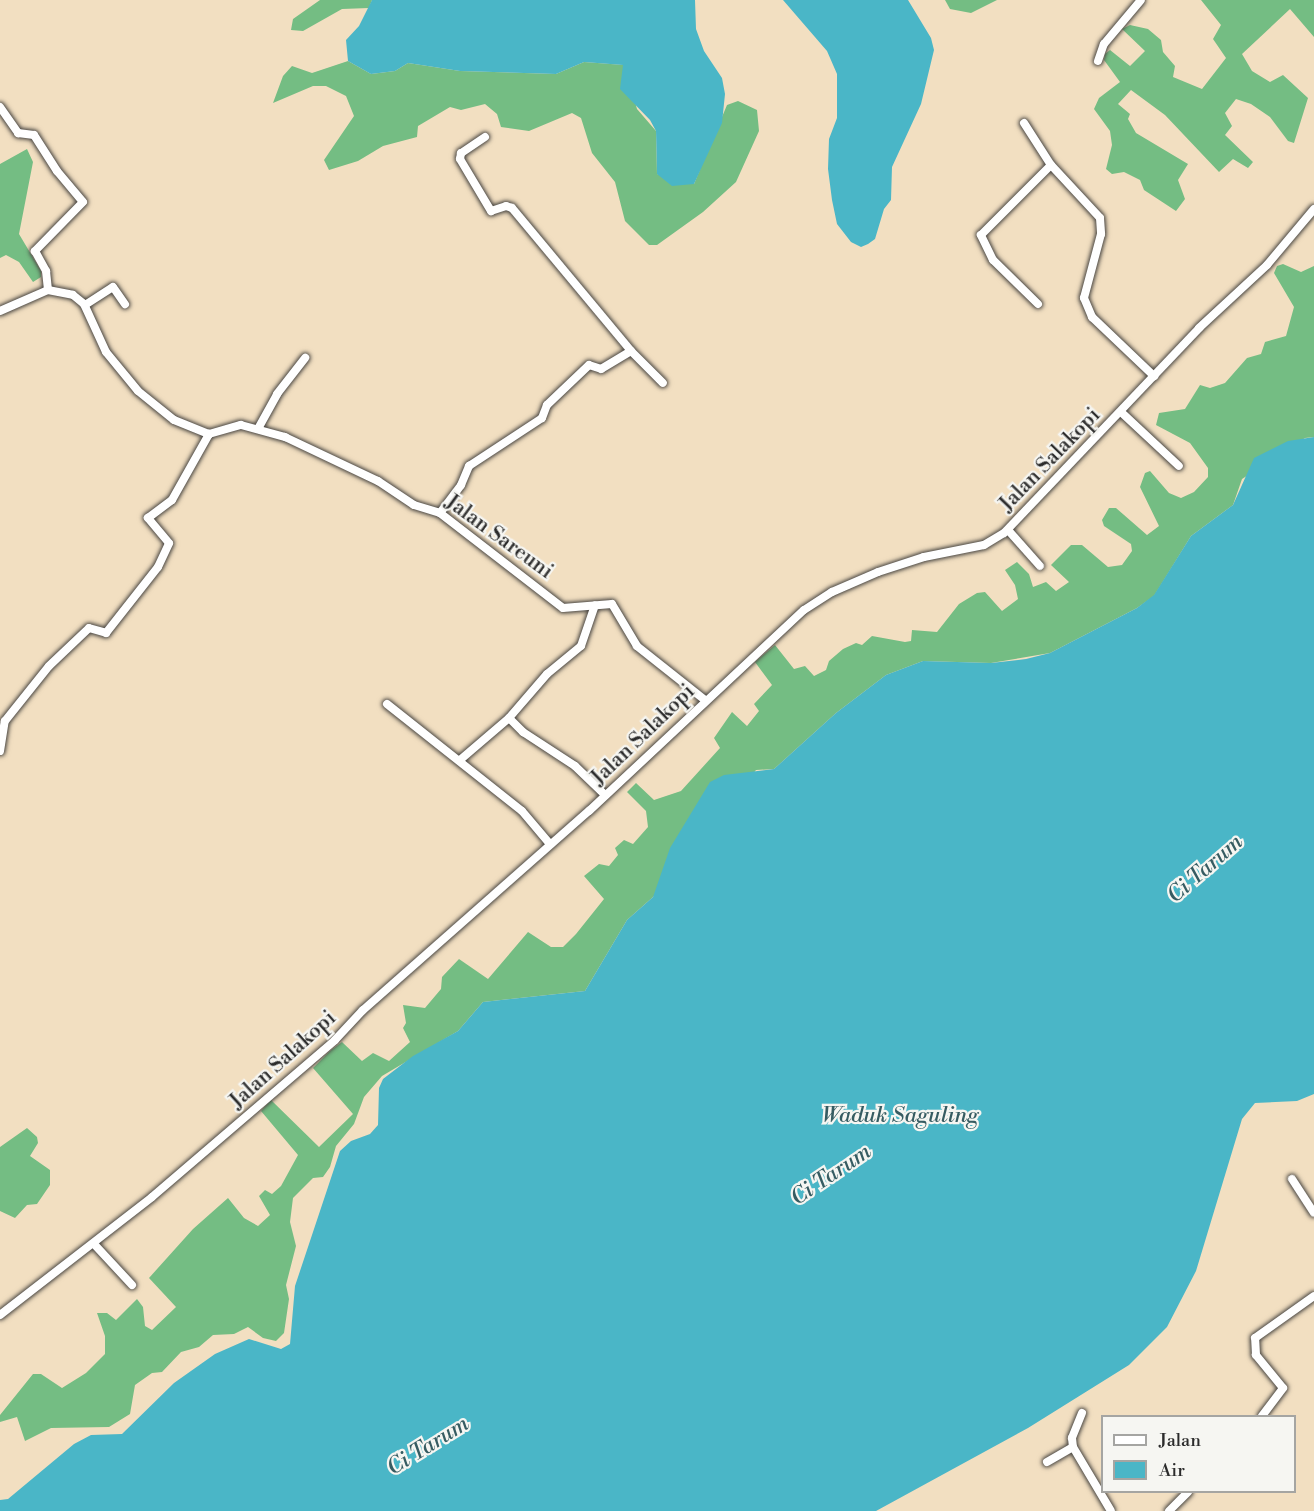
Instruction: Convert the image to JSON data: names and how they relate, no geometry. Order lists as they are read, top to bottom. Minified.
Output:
{"streets":{"street":["Jalan Salakopi","Jalan Sareuni"]},"crossings":[["Jalan Salakopi","Jalan Sareuni"]],"water":["Ci Tarum","Waduk Saguling"],"legend":["Jalan","Air"]}
